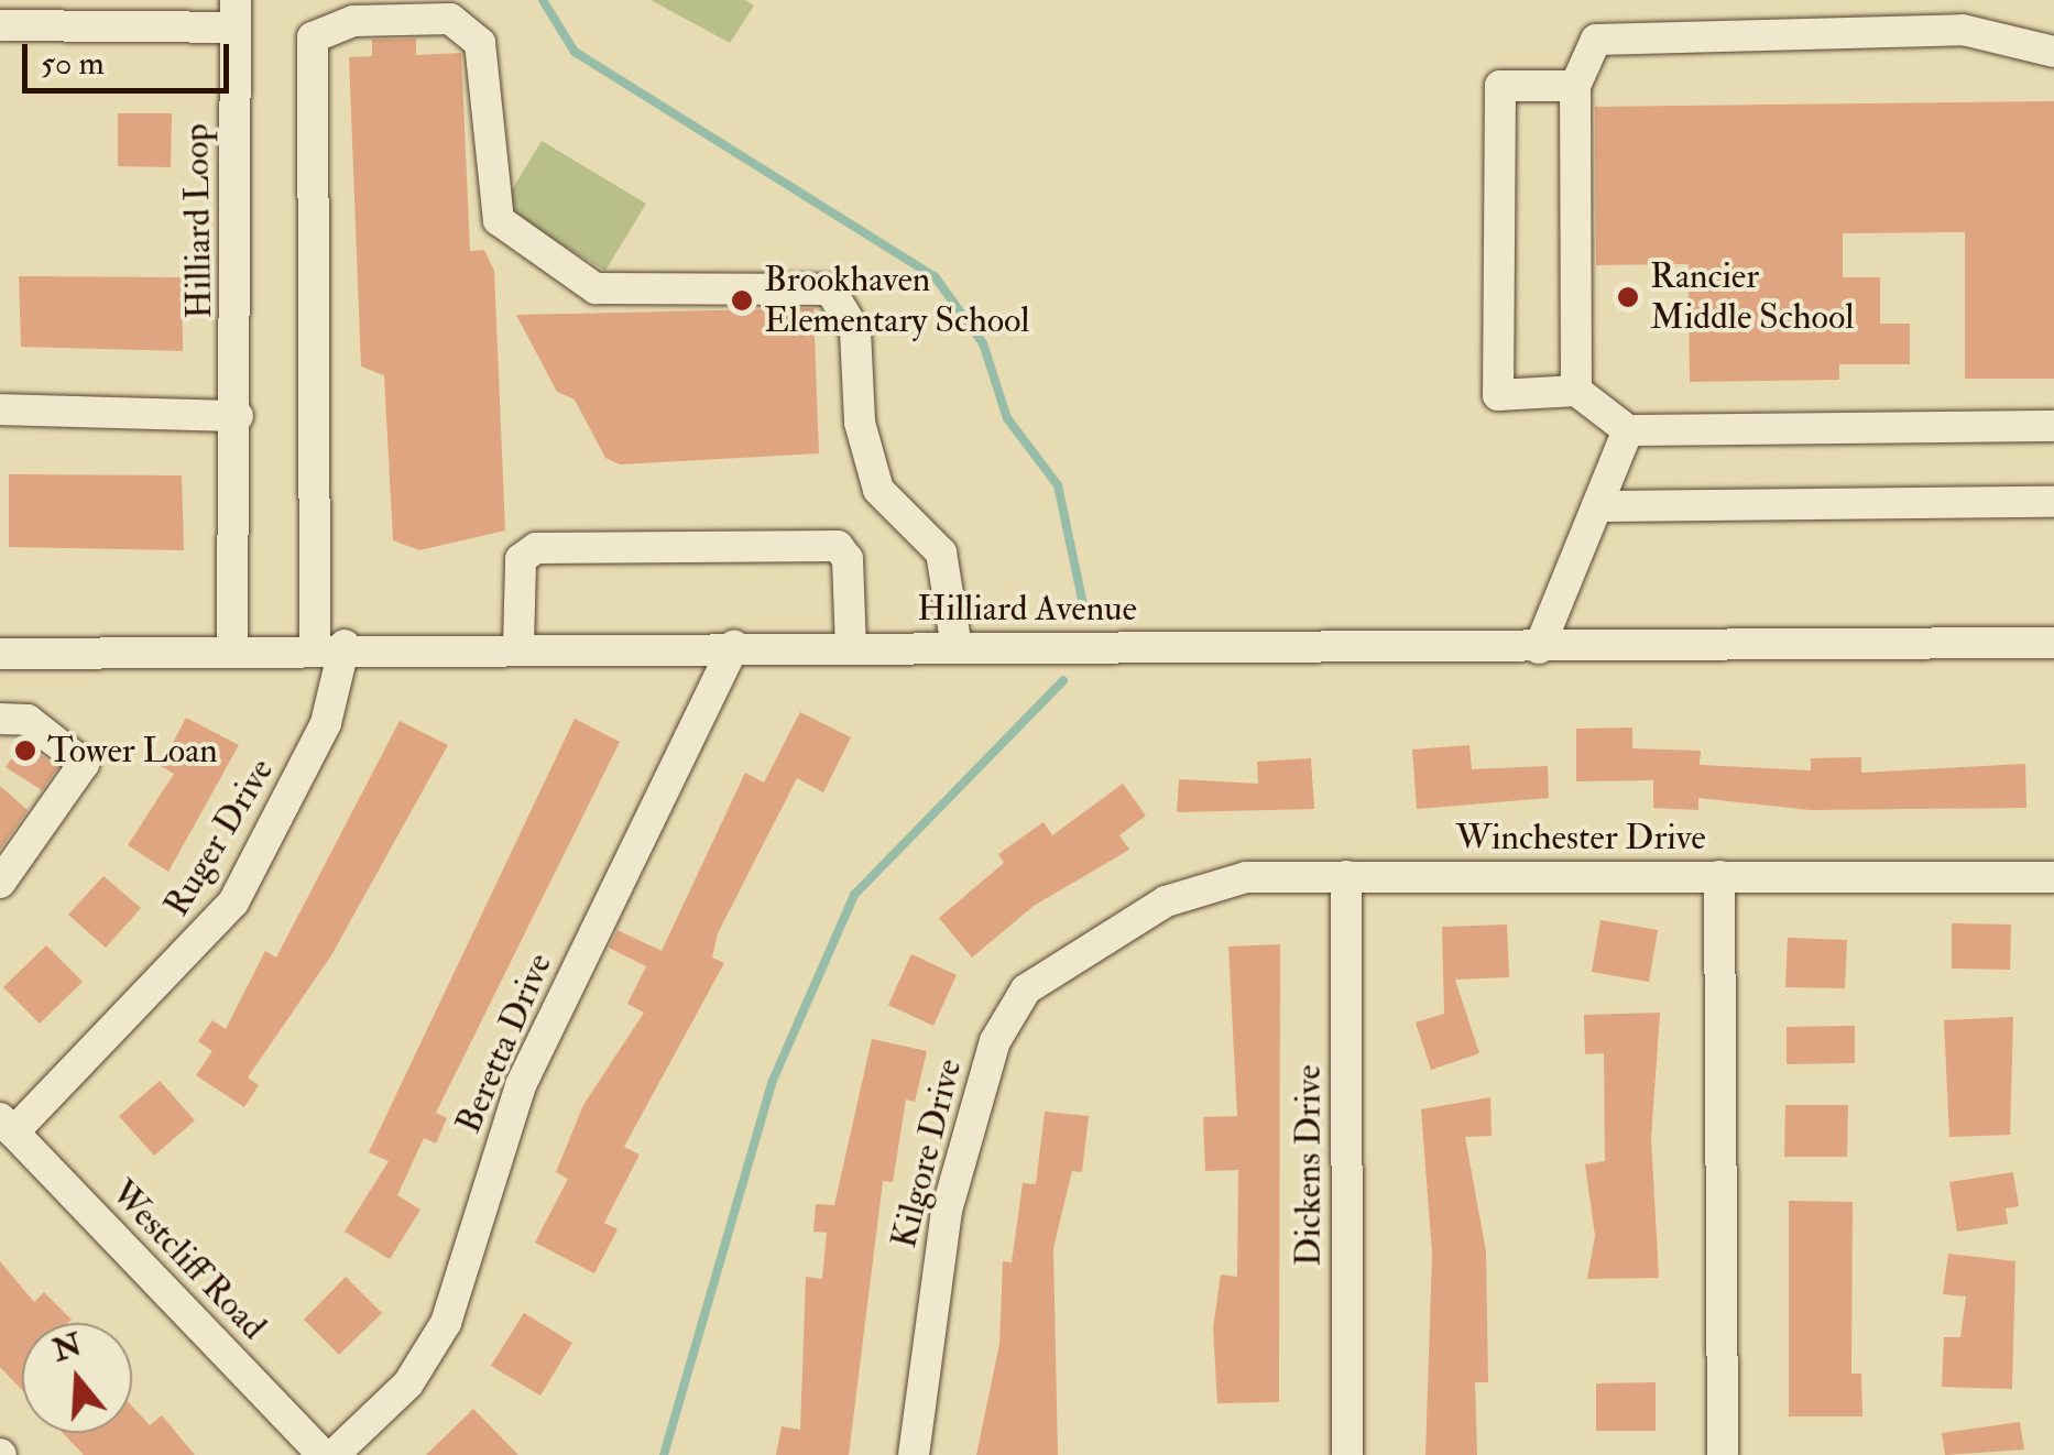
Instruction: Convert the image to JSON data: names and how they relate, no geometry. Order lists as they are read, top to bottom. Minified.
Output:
{"streets":{"street":["Hilliard Loop","Hilliard Avenue","Ruger Drive","Winchester Drive","Beretta Drive","Kilgore Drive","Dickens Drive","Westcliff Road"]},"crossings":[["Hilliard Loop","Hilliard Avenue"],["Hilliard Avenue","Ruger Drive"],["Hilliard Avenue","Beretta Drive"],["Ruger Drive","Westcliff Road"],["Winchester Drive","Kilgore Drive"],["Winchester Drive","Dickens Drive"]],"places":["Rancier Middle School","Brookhaven Elementary School","Tower Loan"],"scale_bar":"50 m","north":"top"}
